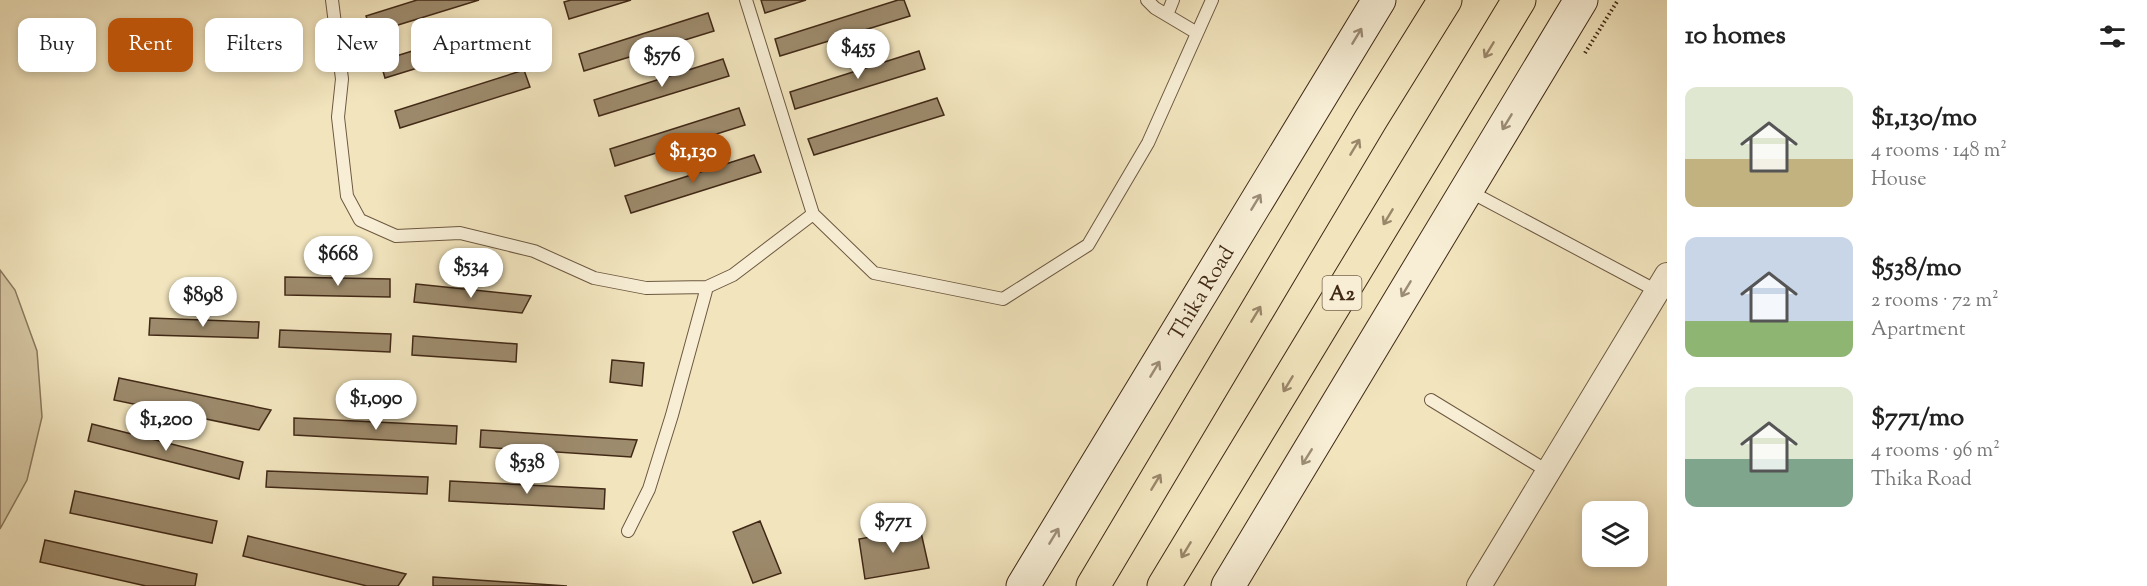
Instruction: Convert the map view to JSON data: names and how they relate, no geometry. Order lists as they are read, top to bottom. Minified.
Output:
{"streets":{"highway":["A2"],"main road":["Thika Road"]},"page":{"heading":"10 homes","chip":["Buy","Rent","Filters","New","Apartment"],"price":["$455","$576","$1,130","$668","$534","$898","$1,090","$1,200","$538","$771"],"list":[{"name":"$1,130/mo","note":"4 rooms · 148 m² · House"},{"name":"$538/mo","note":"2 rooms · 72 m² · Apartment"},{"name":"$771/mo","note":"4 rooms · 96 m² · Thika Road"}]}}
